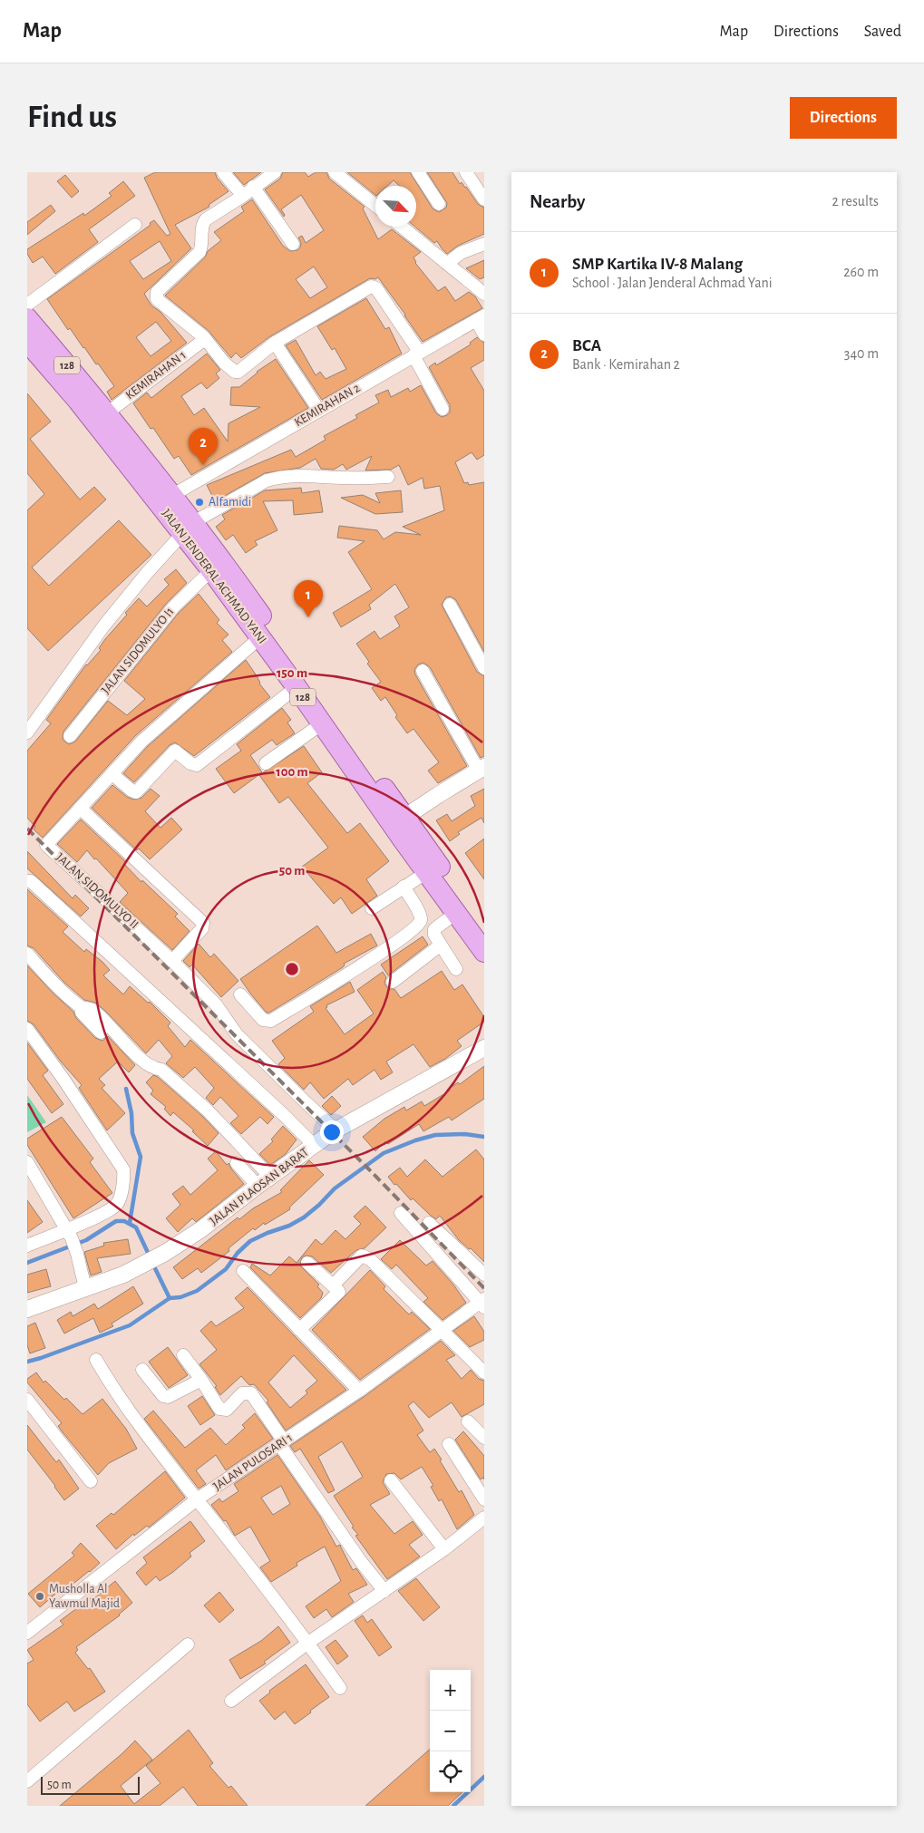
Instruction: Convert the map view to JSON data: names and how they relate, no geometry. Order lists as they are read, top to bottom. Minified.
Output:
{"streets":{"main road":["128","JALAN JENDERAL ACHMAD YANI"],"street":["KEMIRAHAN 1","KEMIRAHAN 2","JALAN SIDOMULYO I1","JALAN SIDOMULYO II","JALAN PLAOSAN BARAT","JALAN PULOSARI 1"]},"crossings":[["KEMIRAHAN 1","JALAN JENDERAL ACHMAD YANI"],["KEMIRAHAN 2","JALAN JENDERAL ACHMAD YANI"],["JALAN JENDERAL ACHMAD YANI","JALAN SIDOMULYO I1"],["JALAN JENDERAL ACHMAD YANI","JALAN SIDOMULYO II"],["JALAN SIDOMULYO II","JALAN PLAOSAN BARAT"]],"places":["Alfamidi","Musholla Al Yawmul Majid"],"scale_bar":"50 m","north":"bottom right","page":{"header":"Map","nav":["Map","Directions","Saved"],"buttons":"Directions","title":"Find us","heading":["Nearby","2 results"],"list":[{"mark":"1","name":"SMP Kartika IV-8 Malang","note":"School · Jalan Jenderal Achmad Yani","value":"260 m"},{"mark":"2","name":"BCA","note":"Bank · Kemirahan 2","value":"340 m"}],"pins":["2","1"],"map_buttons":["+","−"],"scale":"50 m"},"rings":["150 m","100 m","50 m"]}
